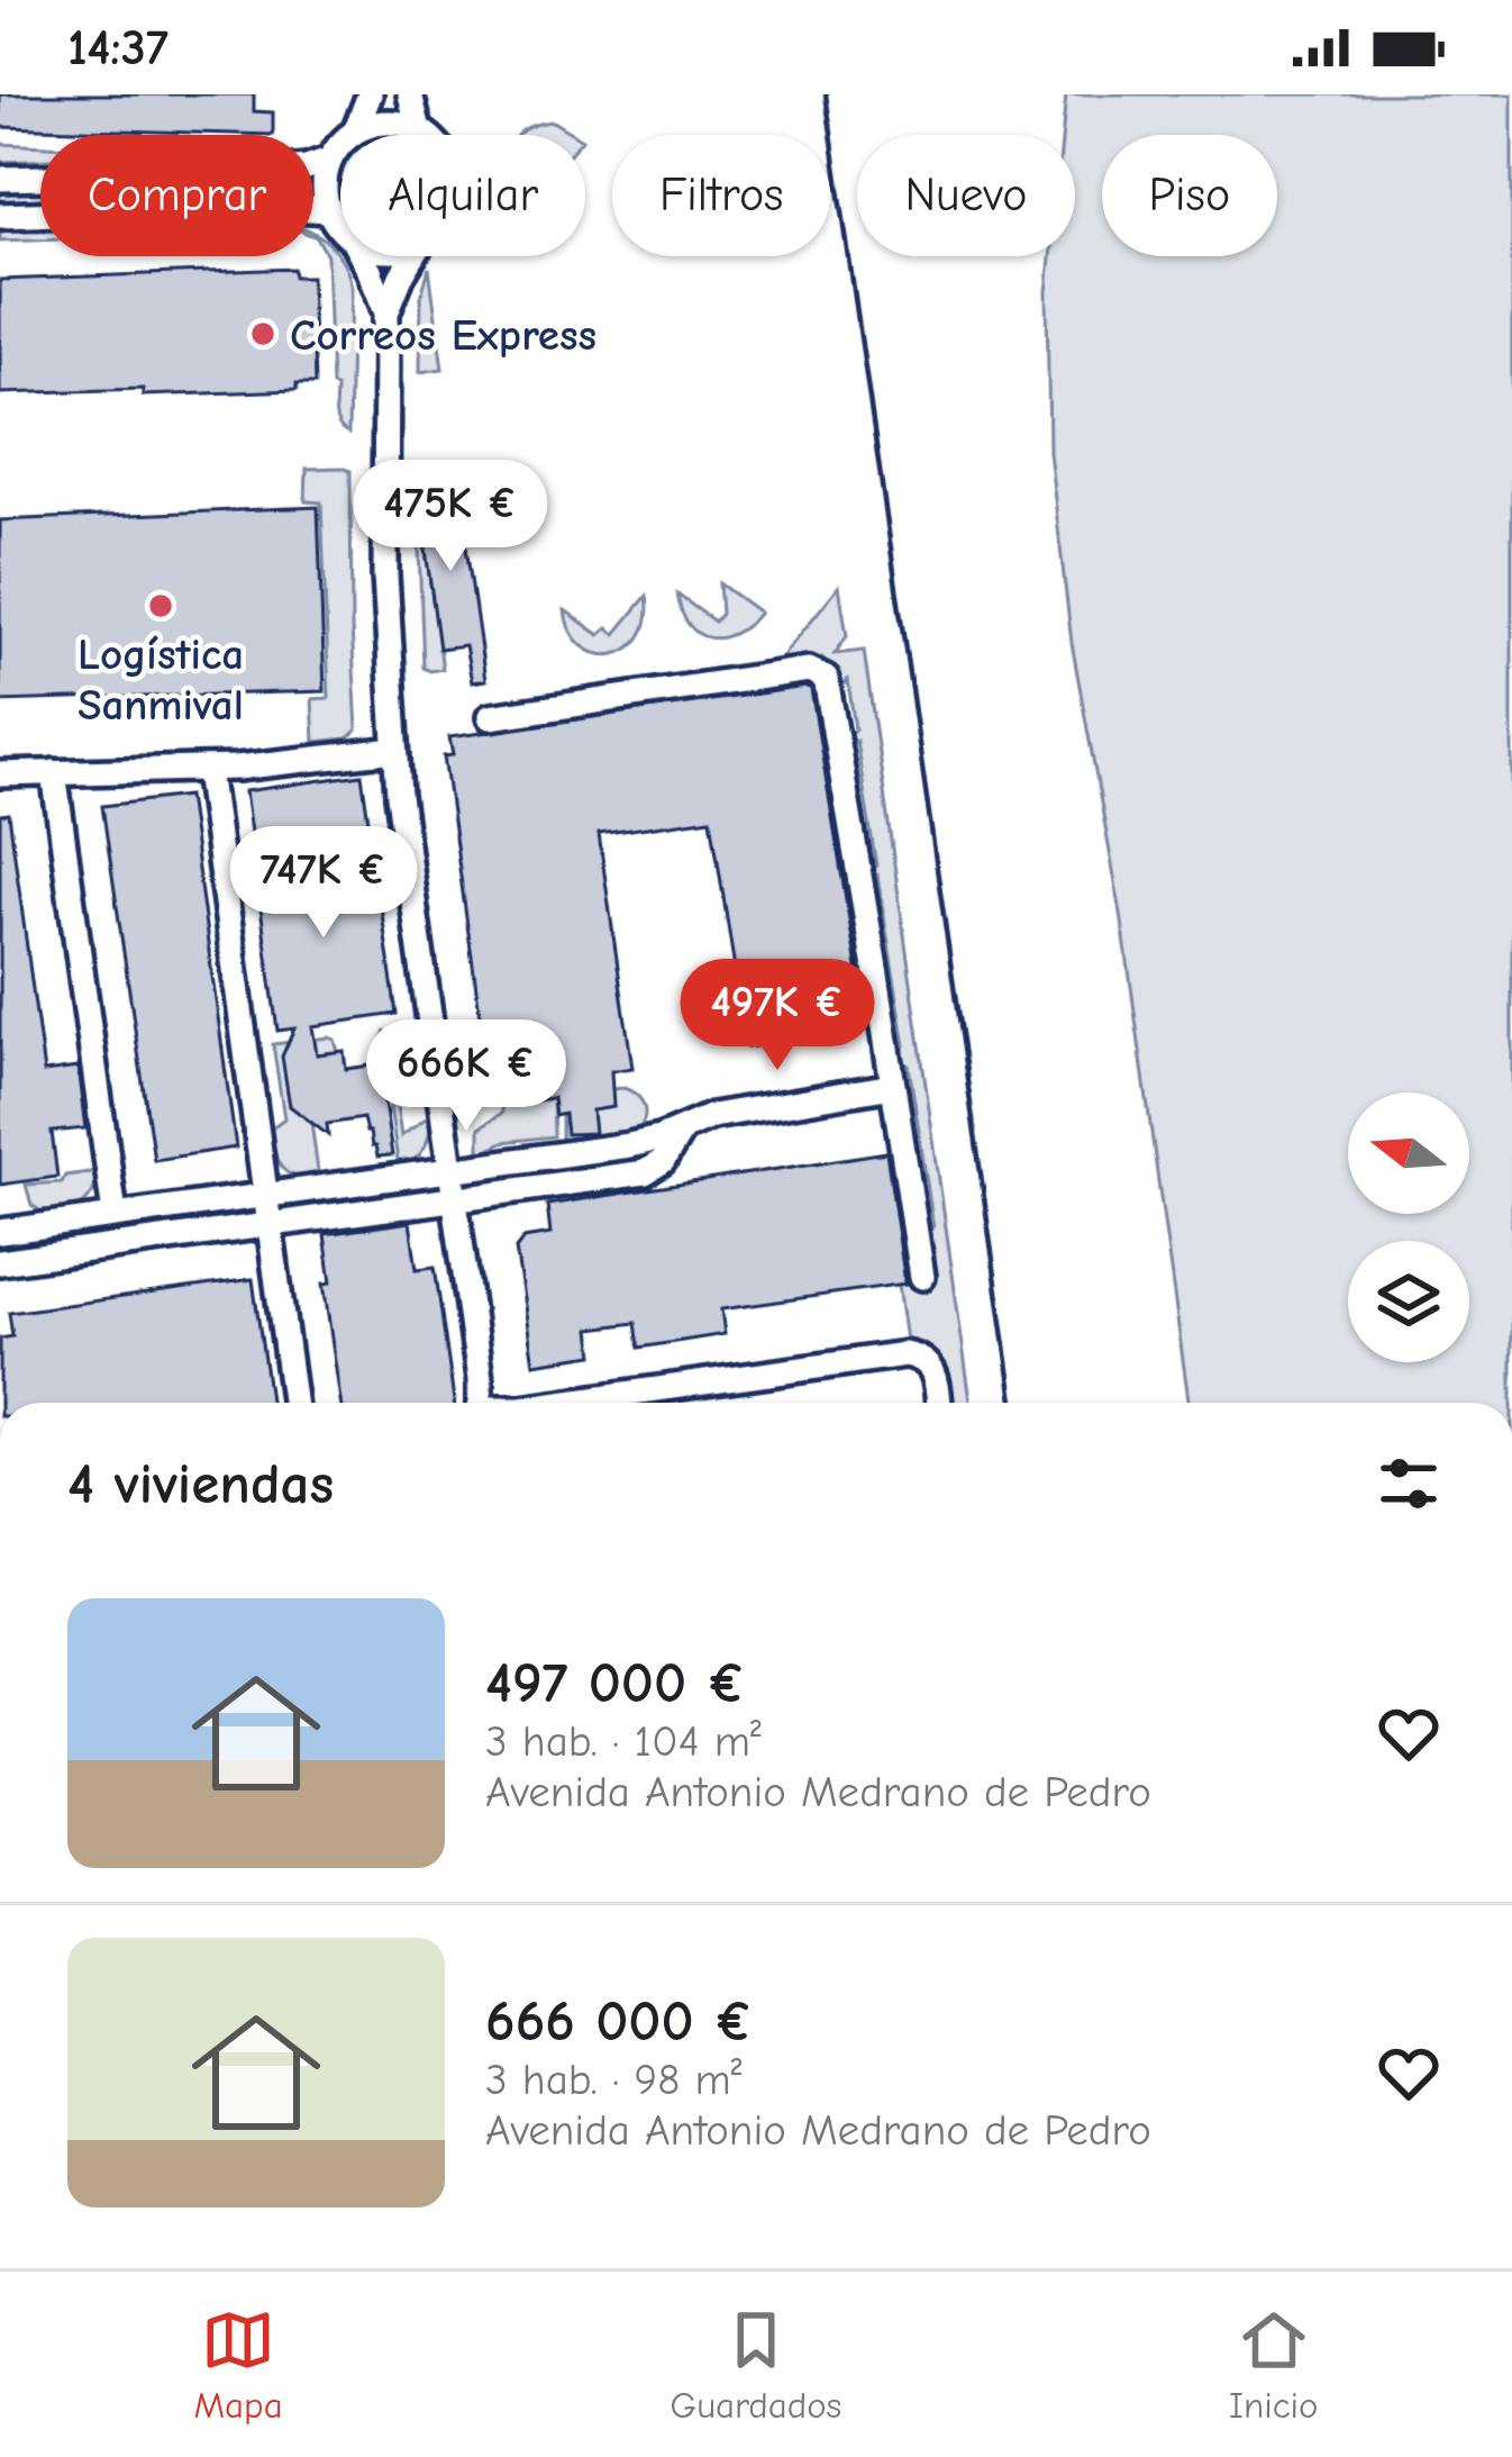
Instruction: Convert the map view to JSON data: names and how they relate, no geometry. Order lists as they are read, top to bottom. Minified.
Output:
{"places":["Correos Express","Logística Sanmival"],"north":"left","page":{"status":"14:37","chip":["Comprar","Alquilar","Filtros","Nuevo","Piso"],"price":["475K €","747K €","497K €","666K €"],"heading":"4 viviendas","list":[{"name":"497 000 €","note":"3 hab. · 104 m² · Avenida Antonio Medrano de Pedro"},{"name":"666 000 €","note":"3 hab. · 98 m² · Avenida Antonio Medrano de Pedro"}],"tabs":["Mapa","Guardados","Inicio"]}}
